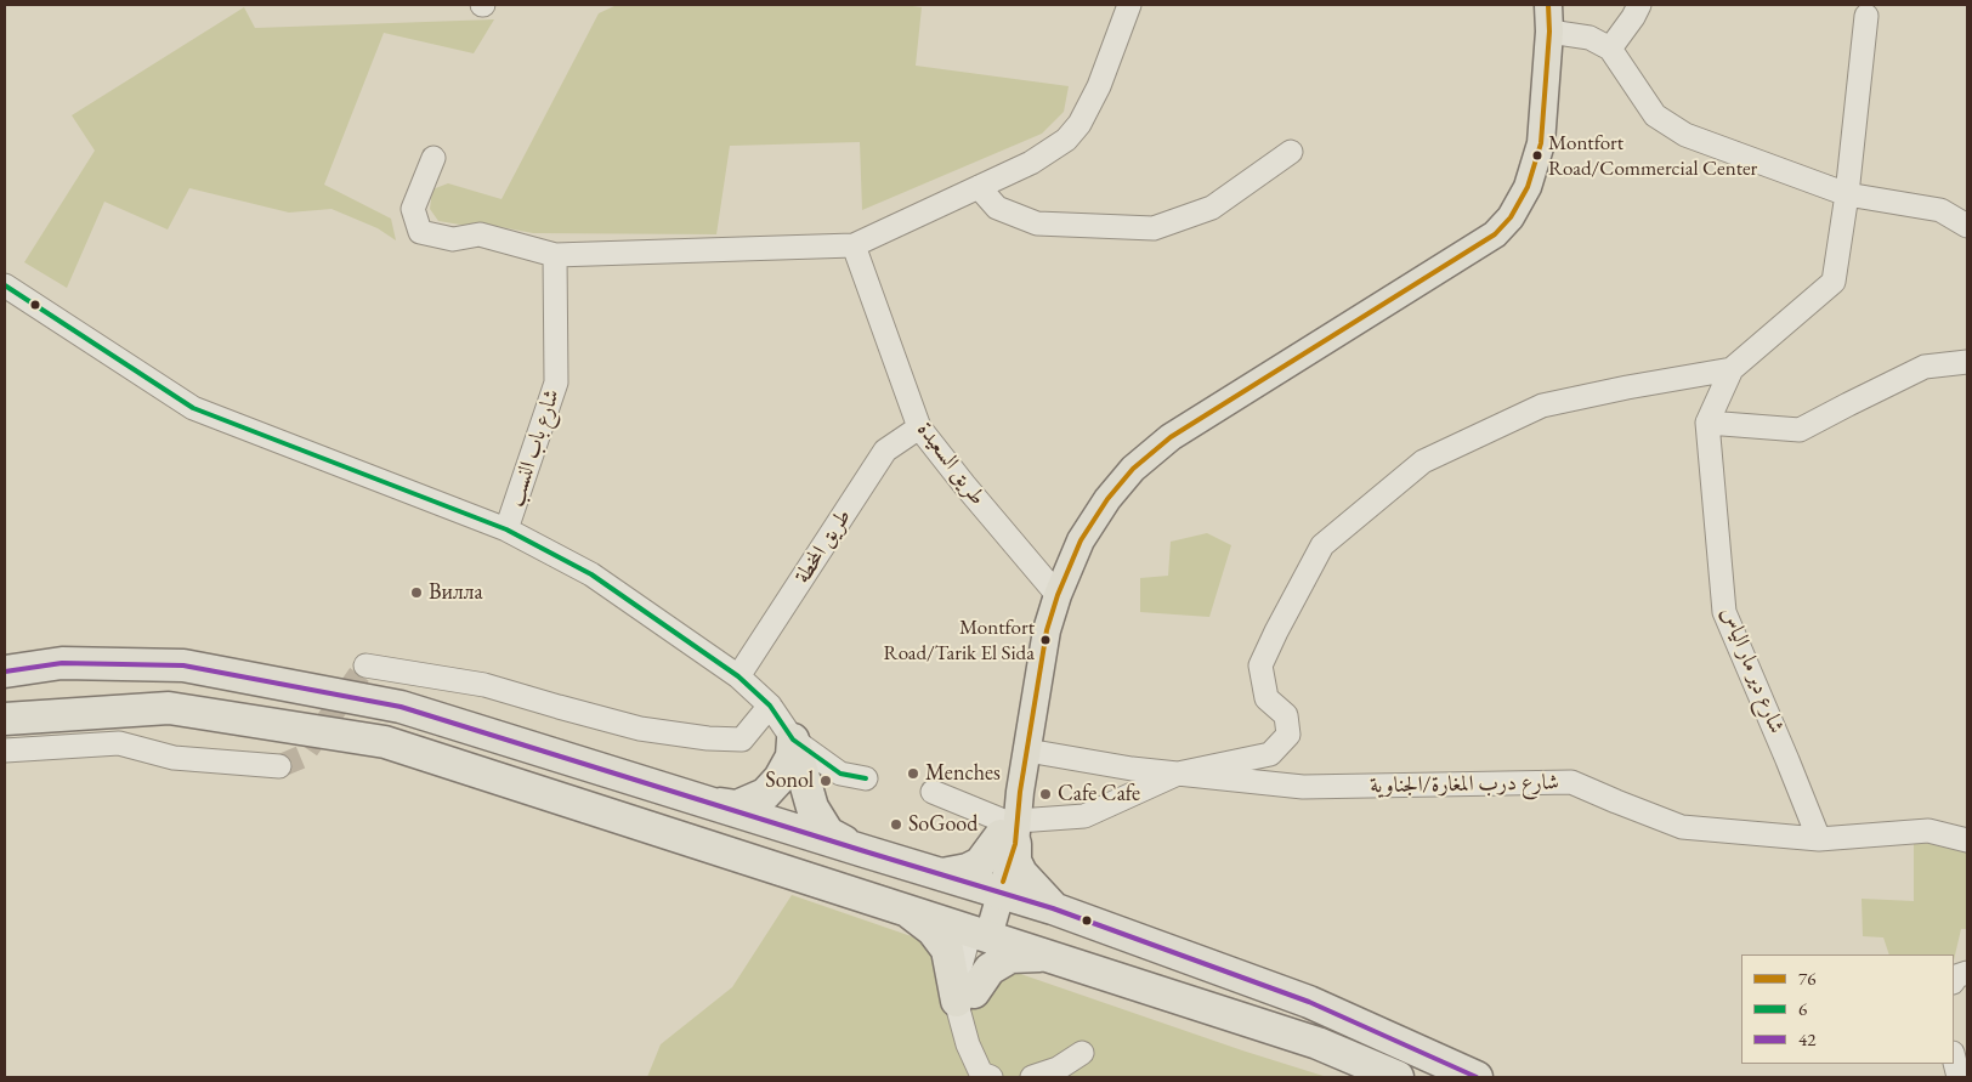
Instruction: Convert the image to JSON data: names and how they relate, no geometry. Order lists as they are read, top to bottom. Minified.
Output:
{"streets":{"street":["شارع باب النسب","طريق السعيدة","طريق المخطة","شارع دير مار الياس","شارع درب المغارة/الجناوية"]},"crossings":[["طريق السعيدة","طريق المخطة"],["شارع دير مار الياس","شارع درب المغارة/الجناوية"]],"places":["Montfort Road/Commercial Center","Вилла","Montfort Road/Tarik El Sida","Menches","Sonol","Cafe Cafe","SoGood"],"lines":["transit line 76","transit line 6","transit line 42"],"legend":["76","6","42"]}
